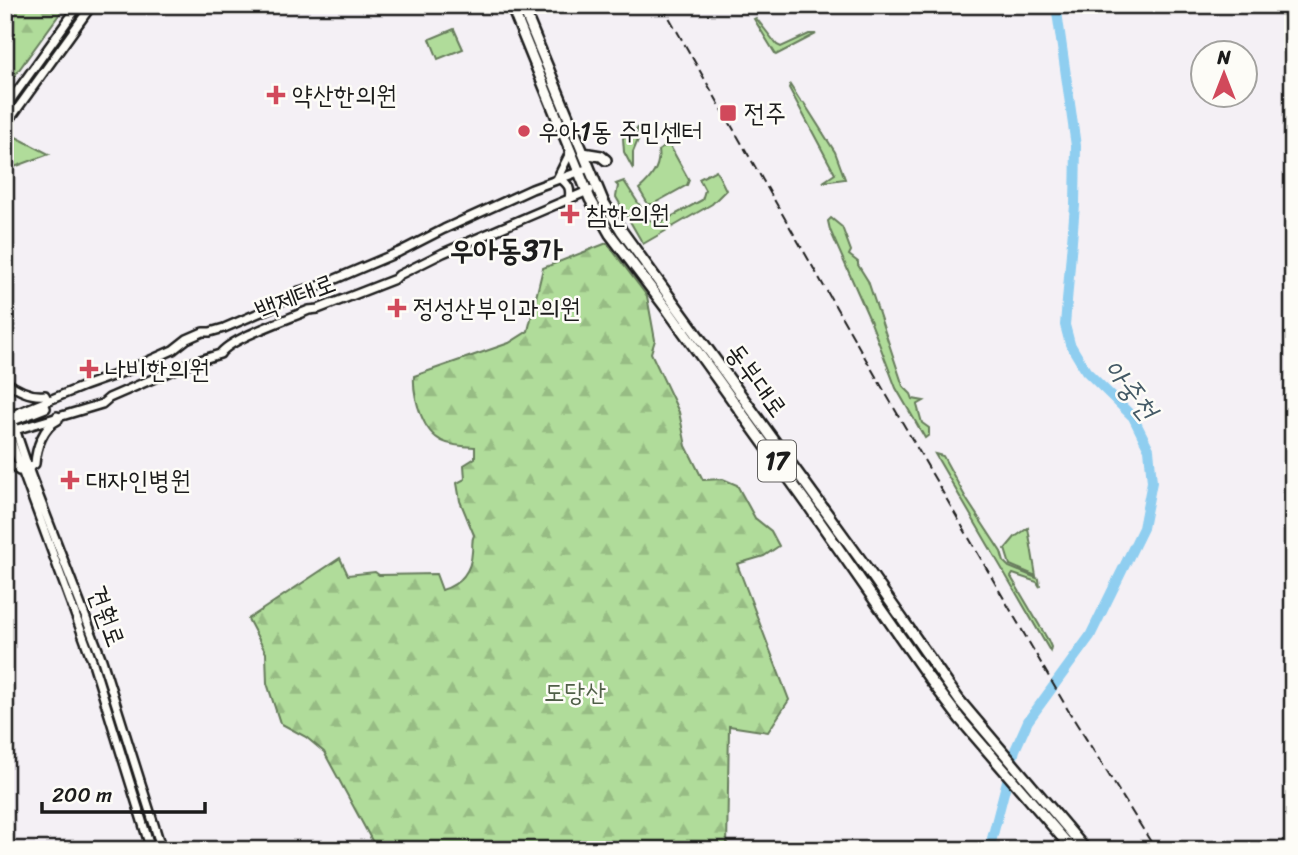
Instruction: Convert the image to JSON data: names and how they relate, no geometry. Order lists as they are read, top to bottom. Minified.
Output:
{"streets":{"main road":["동부대로","17"],"street":["백제대로","견훤로"]},"crossings":[["백제대로","동부대로"]],"districts":["우아동3가"],"water":["아중천"],"parks":["도당산"],"places":{"health":["약산한의원","참한의원","정성산부인과의원","나비한의원","대자인병원"],"transit":["전주"],"other":["우아1동 주민센터"]},"scale_bar":"200 m","north":"top"}
